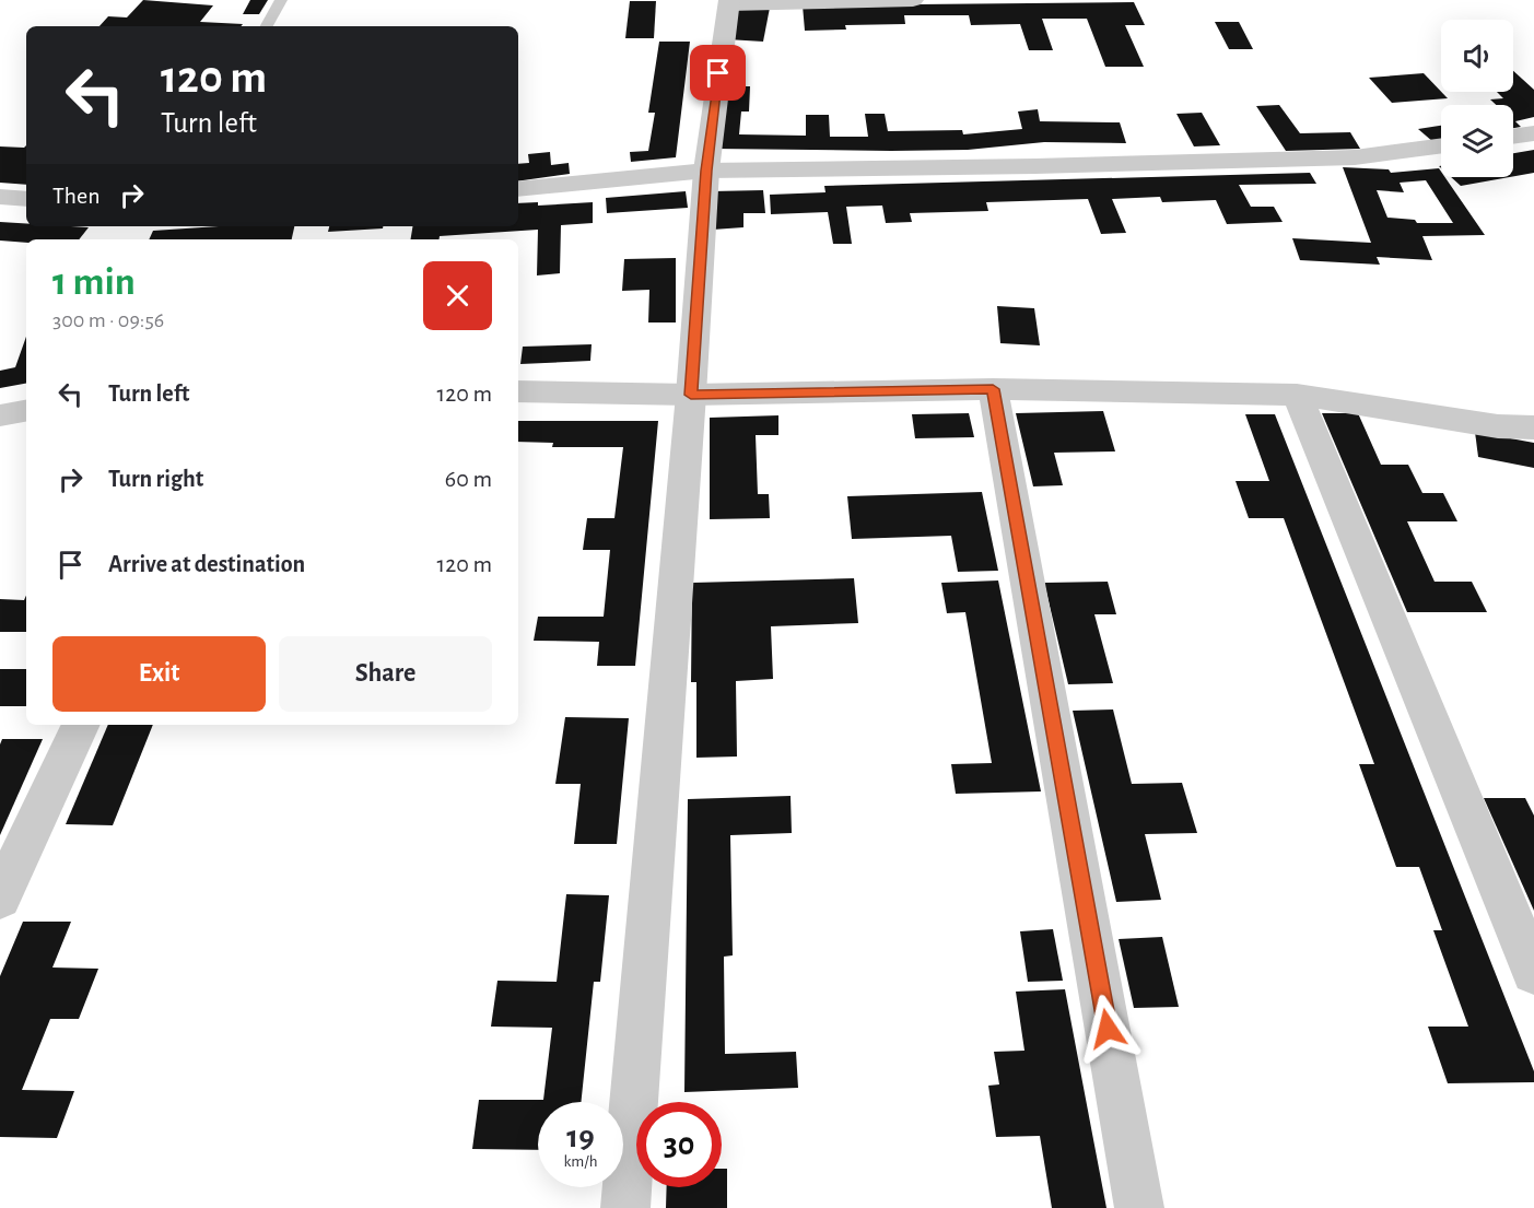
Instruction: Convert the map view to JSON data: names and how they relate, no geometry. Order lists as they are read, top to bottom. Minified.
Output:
{"page":{"turn":["120 m","Turn left"],"then":"Then","heading":["1 min","300 m · 09:56"],"list":[{"name":"Turn left","value":"120 m"},{"name":"Turn right","value":"60 m"},{"name":"Arrive at destination","value":"120 m"}],"buttons":["Exit","Share"],"speed":"19 km/h","limit":"30"}}
